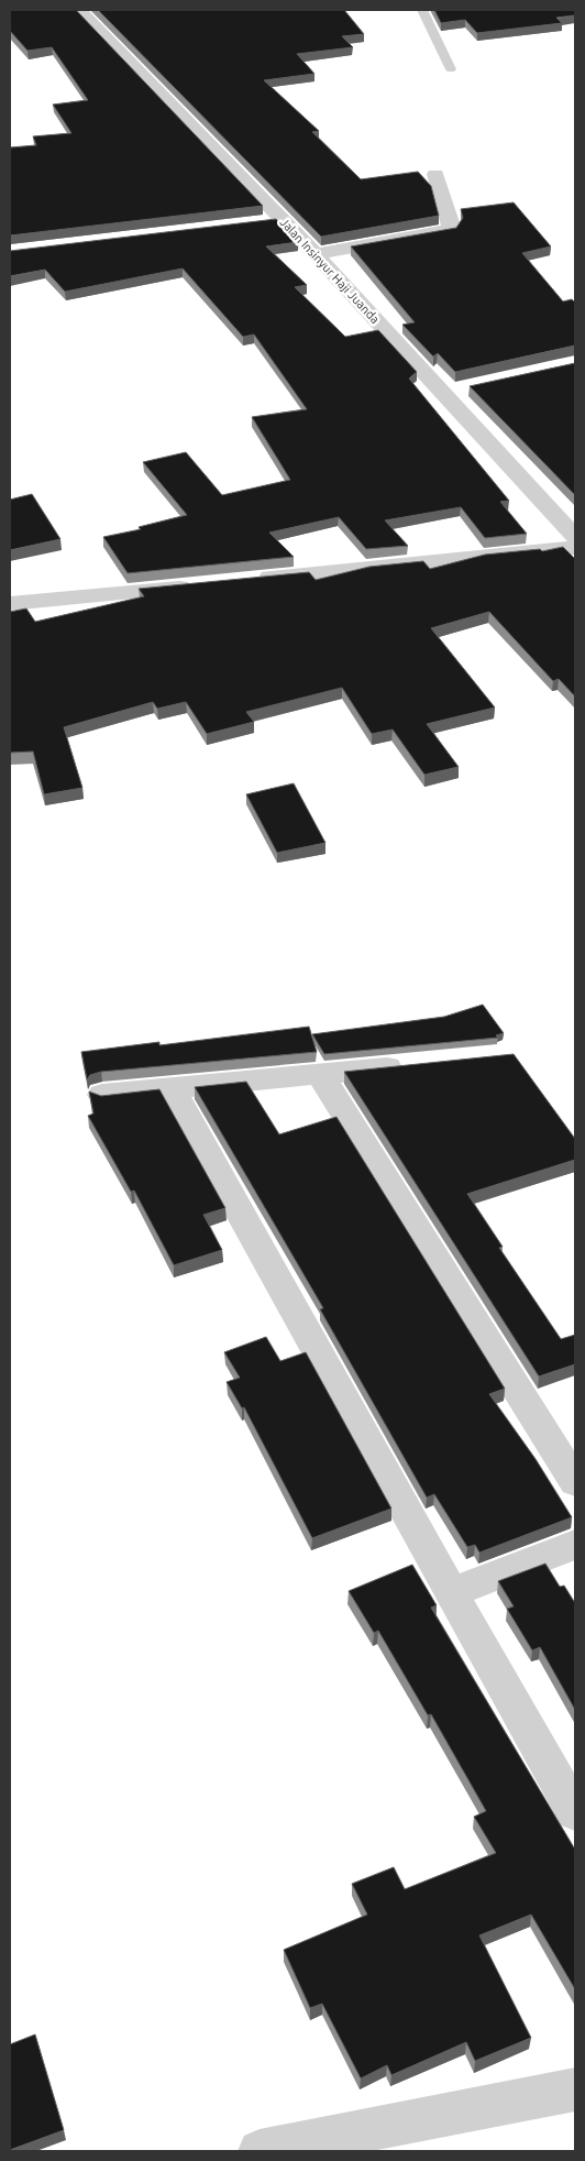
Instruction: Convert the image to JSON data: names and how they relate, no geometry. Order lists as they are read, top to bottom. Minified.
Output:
{"streets":{"street":["Jalan Insinyur Haji Juanda"]}}
